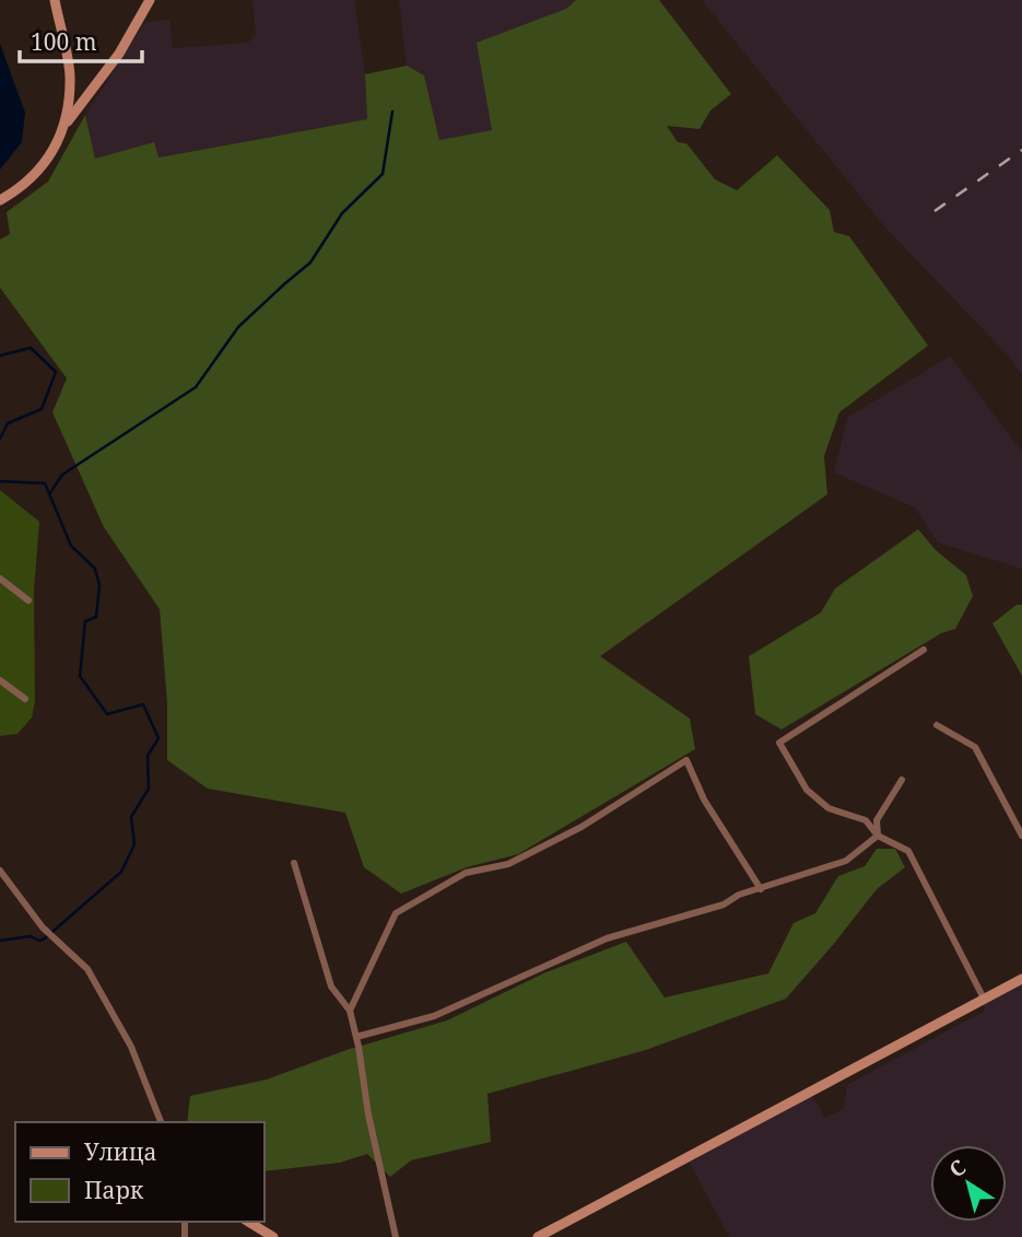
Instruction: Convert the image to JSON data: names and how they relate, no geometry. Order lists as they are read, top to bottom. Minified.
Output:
{"legend":["Улица","Парк"],"scale_bar":"100 m","north":"top left"}
